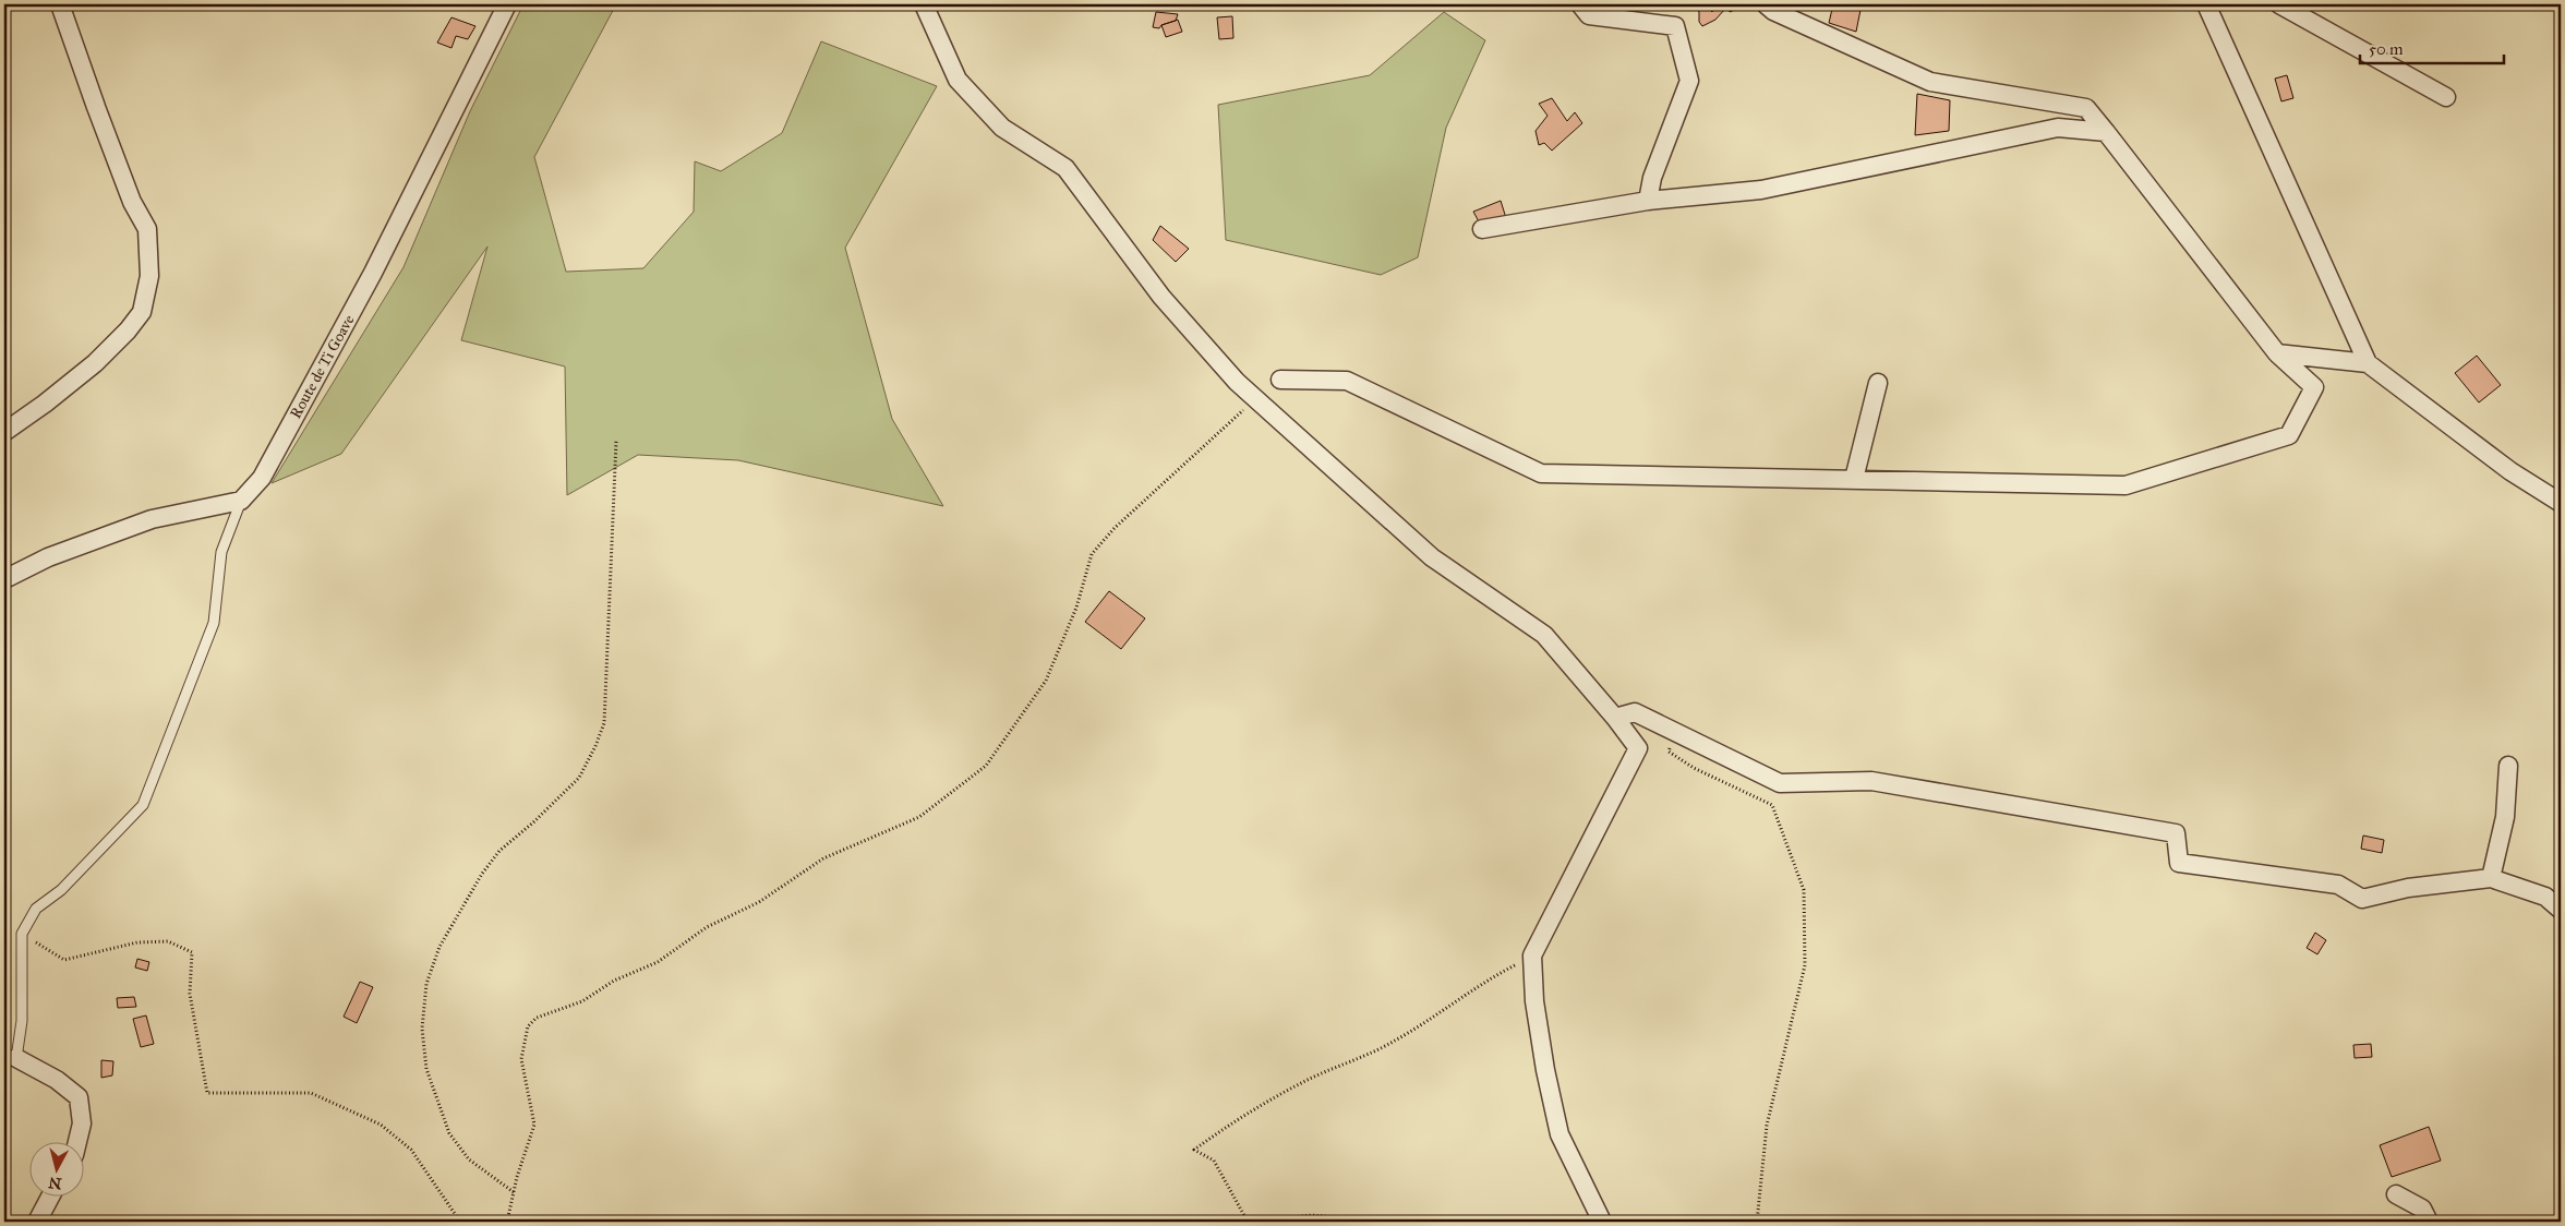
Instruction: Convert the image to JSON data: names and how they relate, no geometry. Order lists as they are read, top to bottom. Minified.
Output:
{"streets":{"street":["Route de Ti Goave"]},"scale_bar":"50 m","north":"bottom"}
